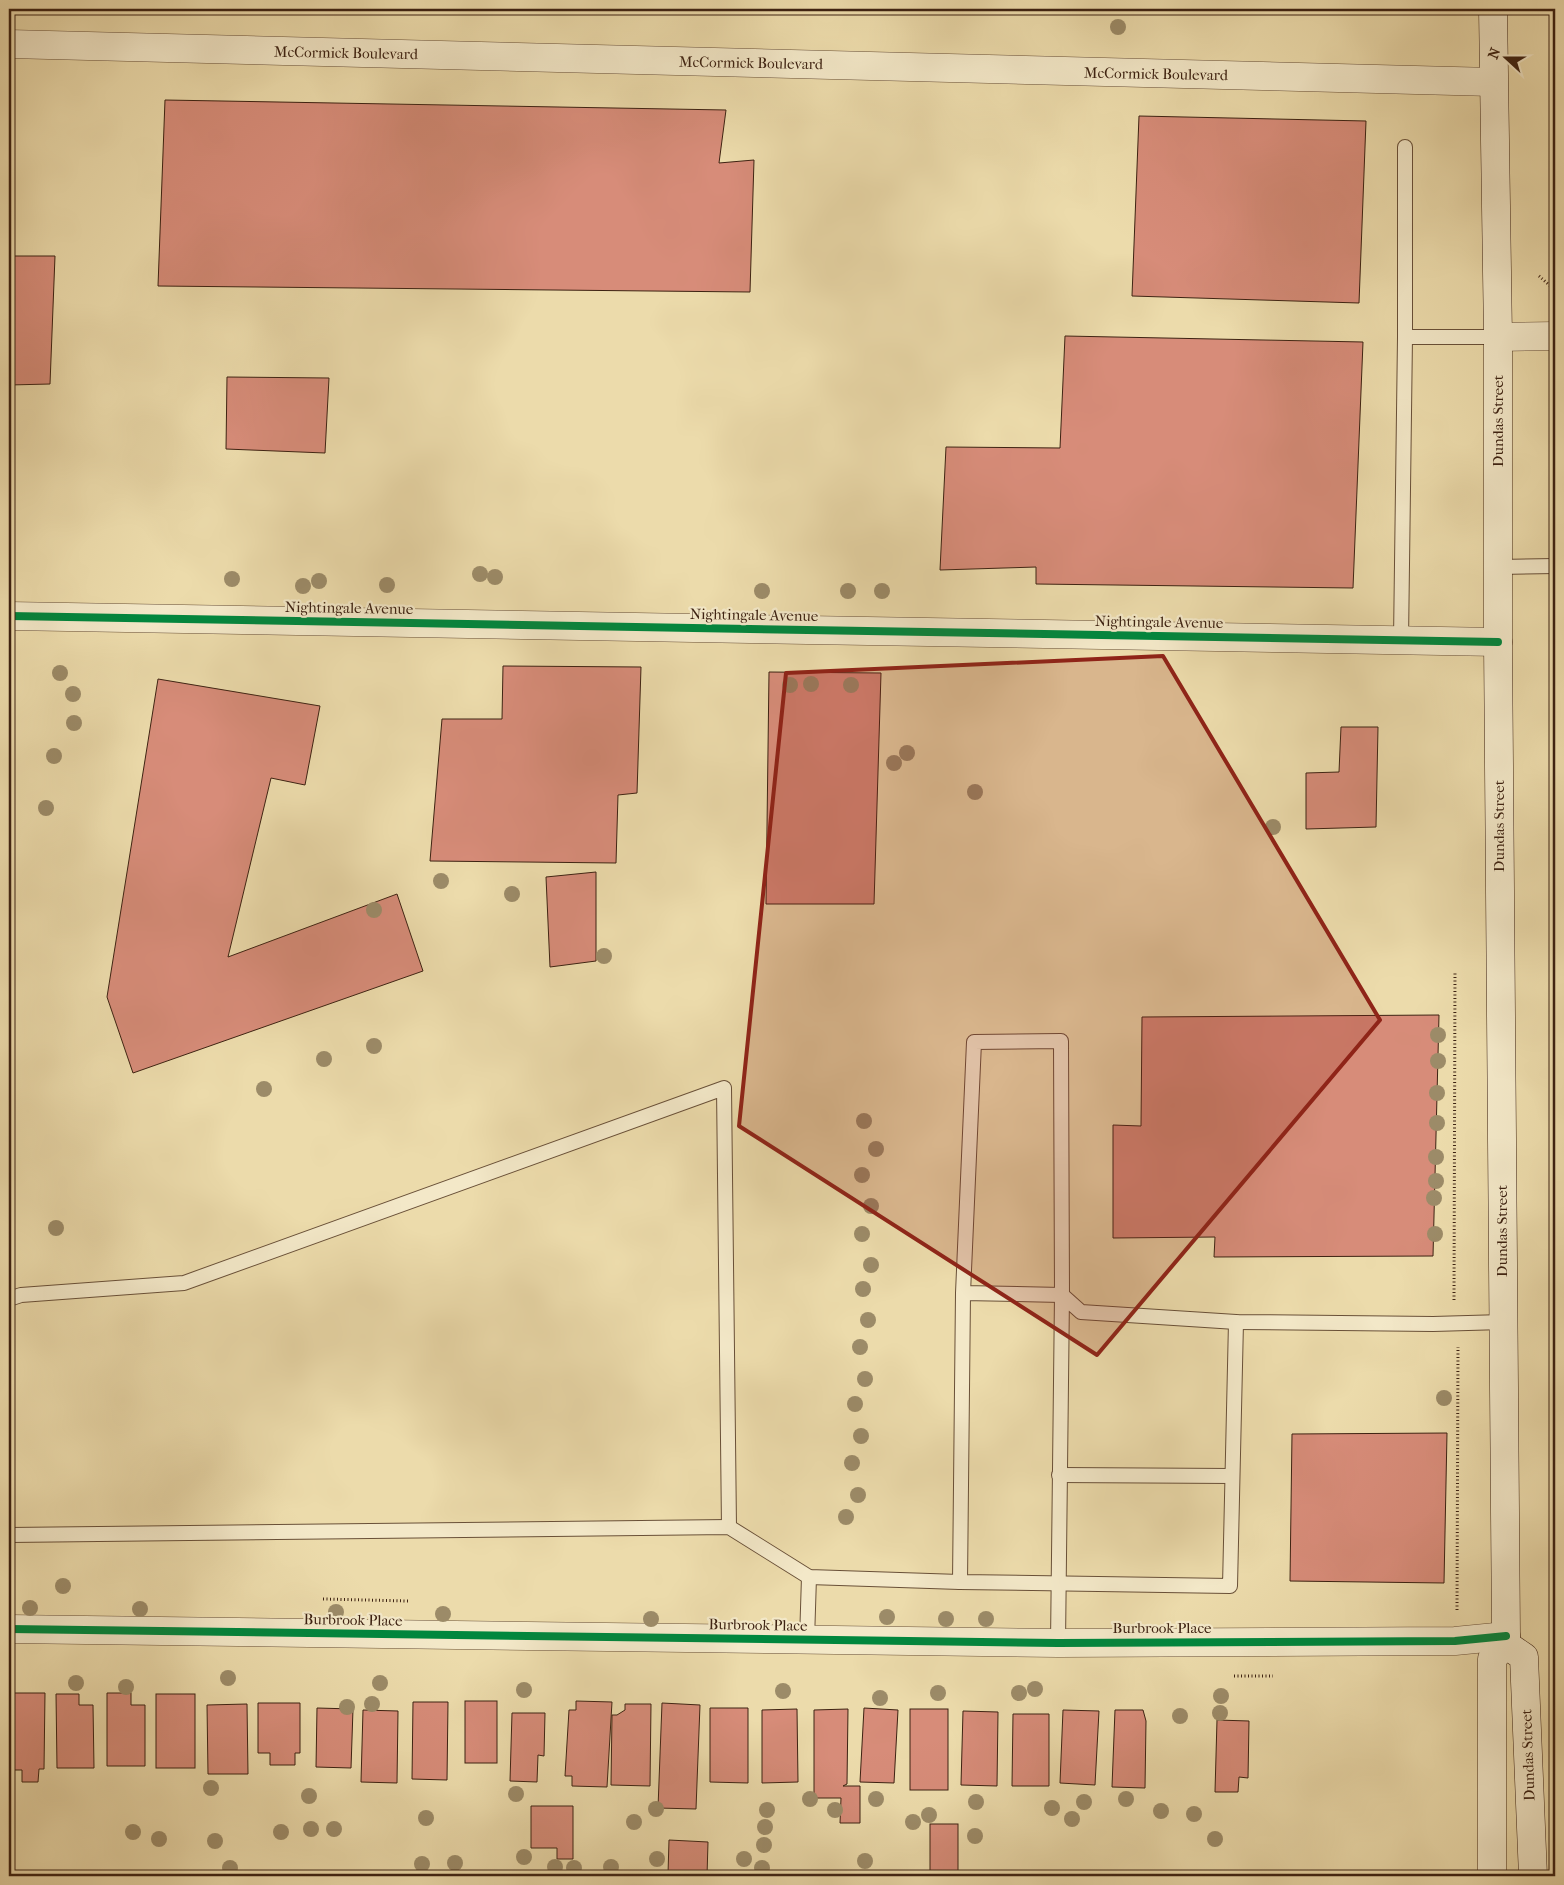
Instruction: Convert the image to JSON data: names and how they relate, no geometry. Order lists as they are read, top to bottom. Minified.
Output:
{"streets":{"street":["McCormick Boulevard","Dundas Street","Nightingale Avenue","Burbrook Place"]},"crossings":[["McCormick Boulevard","Dundas Street"],["Dundas Street","Nightingale Avenue"],["Dundas Street","Burbrook Place"]],"north":"left"}
